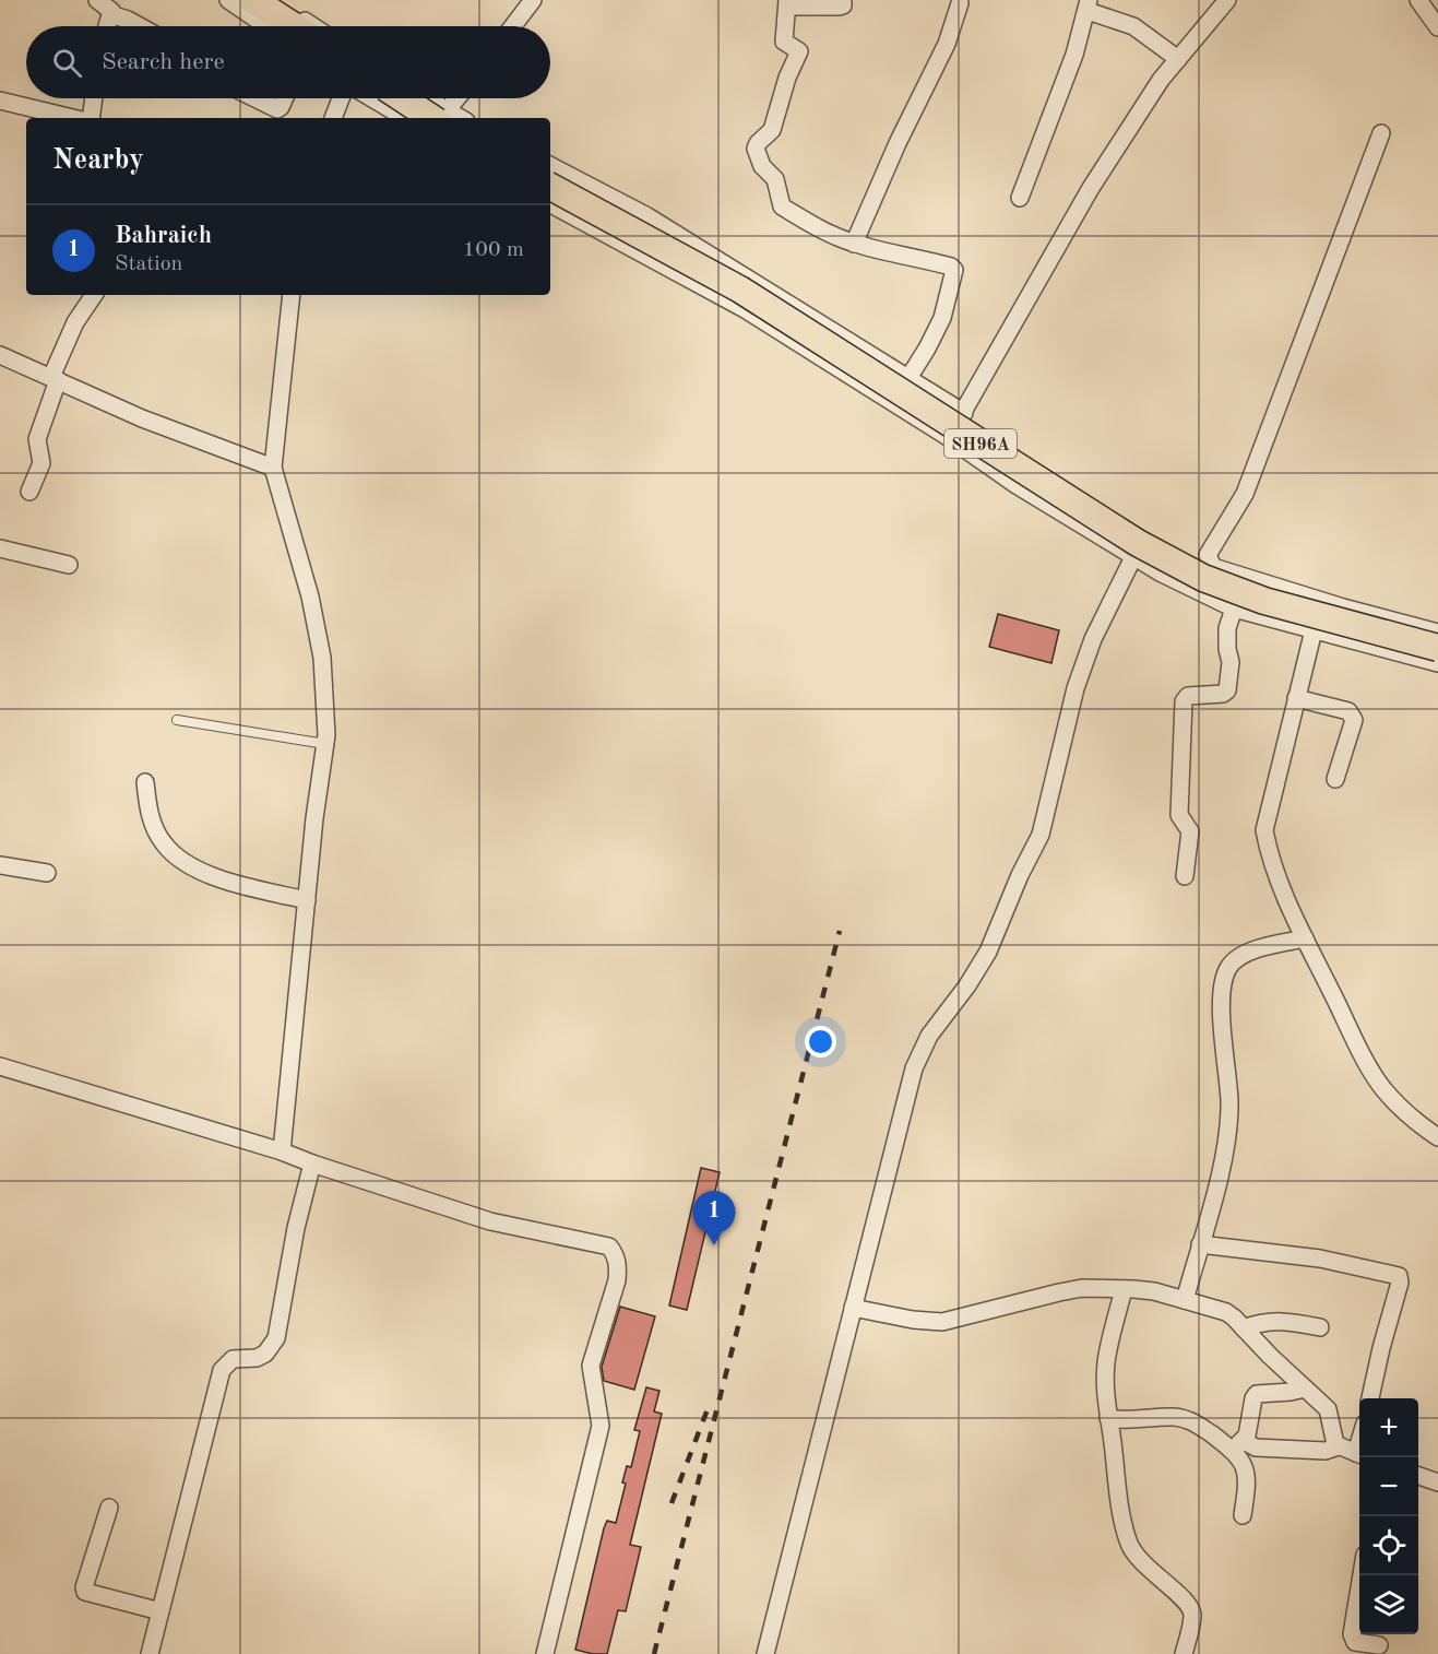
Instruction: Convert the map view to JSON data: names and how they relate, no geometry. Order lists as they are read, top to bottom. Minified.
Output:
{"streets":{"main road":["SH96A"]},"page":{"search":"Search here","heading":"Nearby","list":[{"mark":"1","name":"Bahraich","note":"Station","value":"100 m"}],"pins":"1","map_buttons":["+","−"]}}
